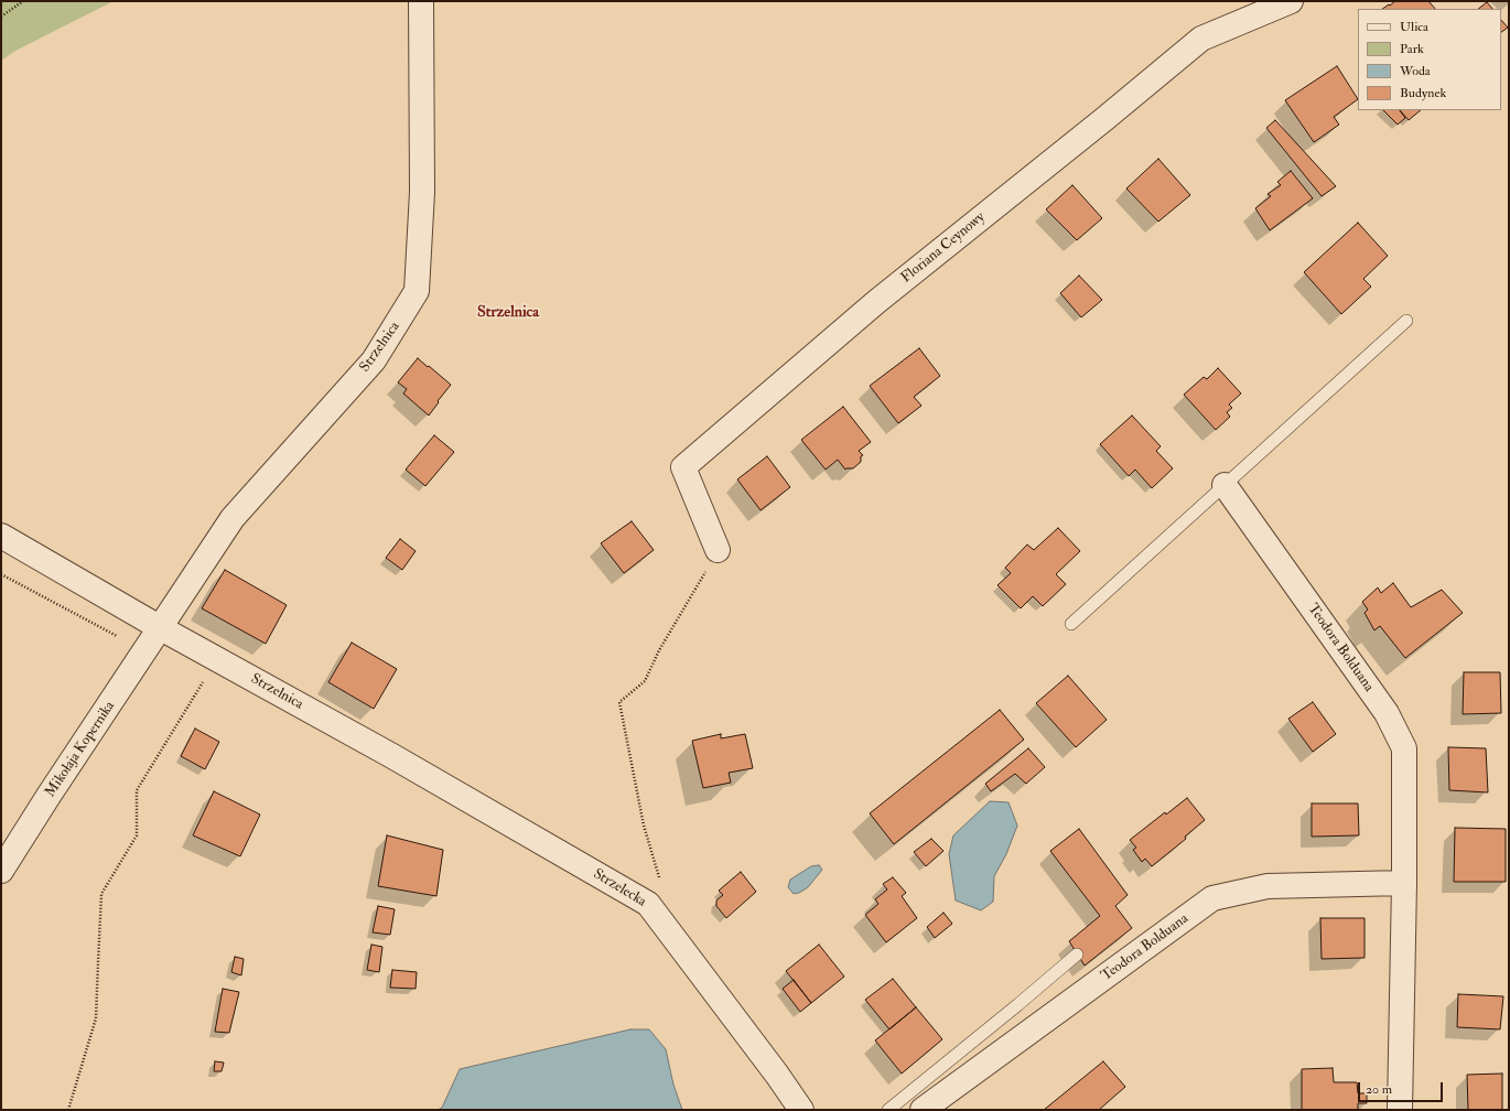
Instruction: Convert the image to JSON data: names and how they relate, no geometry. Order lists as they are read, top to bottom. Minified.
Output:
{"streets":{"street":["Floriana Ceynowy","Strzelnica","Teodora Bolduana","Mikołaja Kopernika","Strzelecka"]},"crossings":[["Strzelnica","Mikołaja Kopernika"],["Strzelnica","Strzelecka"]],"districts":["Strzelnica"],"legend":["Ulica","Park","Woda","Budynek"],"scale_bar":"20 m"}
